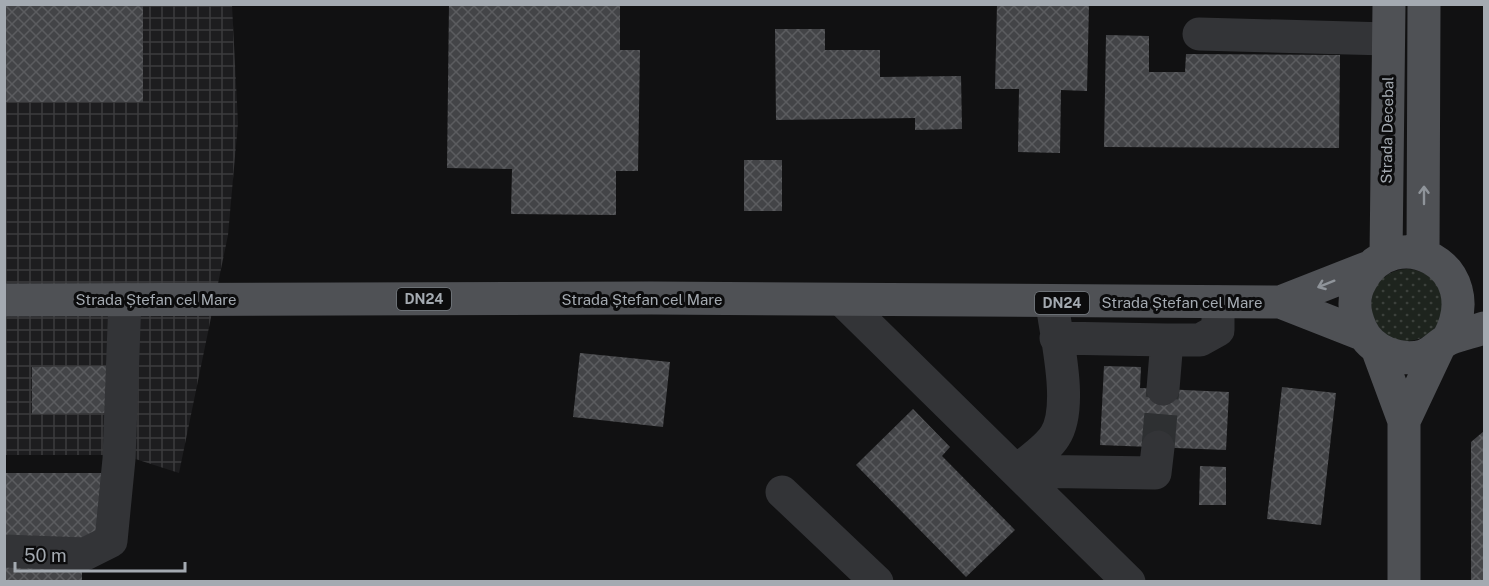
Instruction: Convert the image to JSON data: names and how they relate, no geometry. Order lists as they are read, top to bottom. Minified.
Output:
{"streets":{"main road":["Strada Decebal","Strada Ștefan cel Mare","DN24"]},"crossings":[["Strada Decebal","Strada Ștefan cel Mare"]],"scale_bar":"50 m"}
